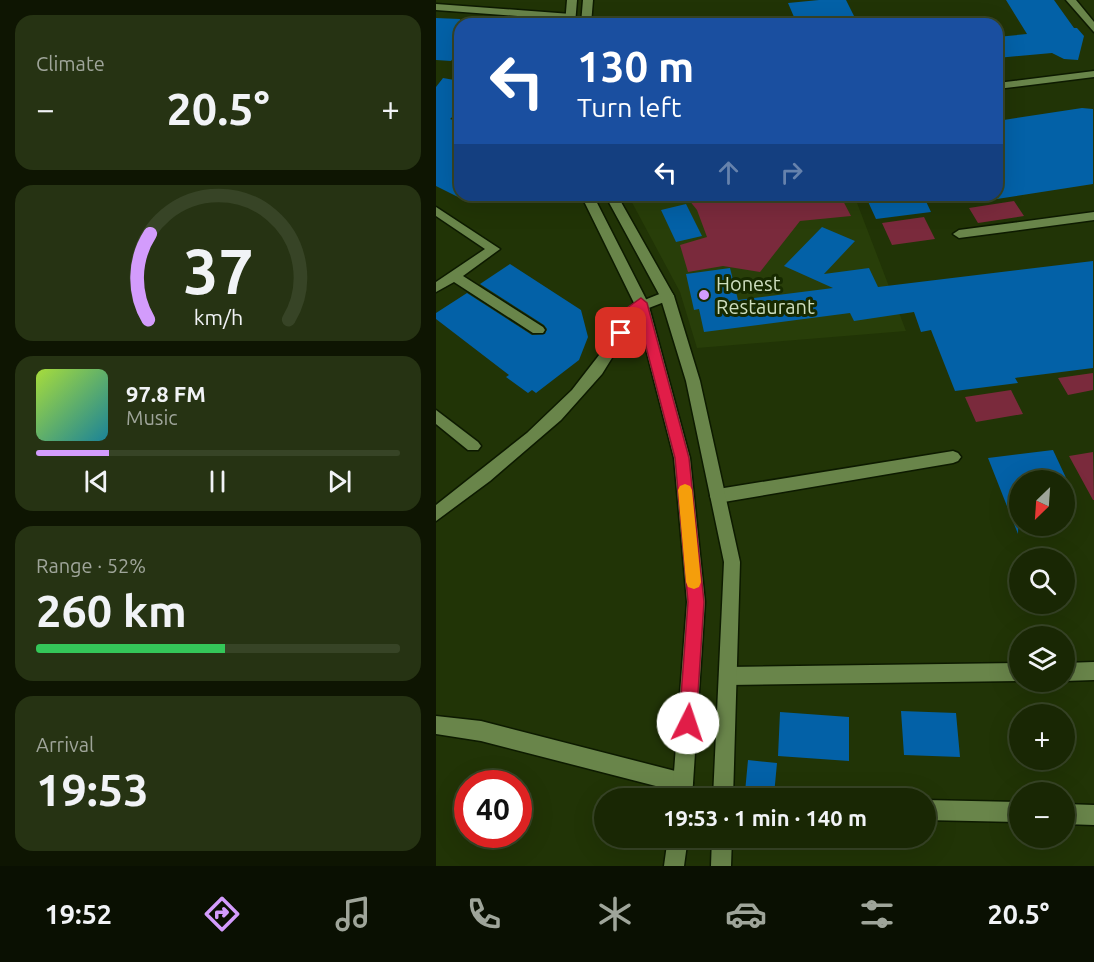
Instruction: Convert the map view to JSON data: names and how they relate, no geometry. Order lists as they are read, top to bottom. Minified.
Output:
{"places":["Honest Restaurant"],"north":"bottom left","page":{"tile":["Climate",["Range · 52%","260 km"],["Arrival","19:53"]],"turn":["130 m","Turn left"],"heat":["−","20.5°","+"],"song":["97.8 FM","Music"],"map_buttons":["+","−"],"limit":"40","trip":"19:53 · 1 min · 140 m","tabs":["19:52","20.5°"],"gauge":["37","km/h"]}}
